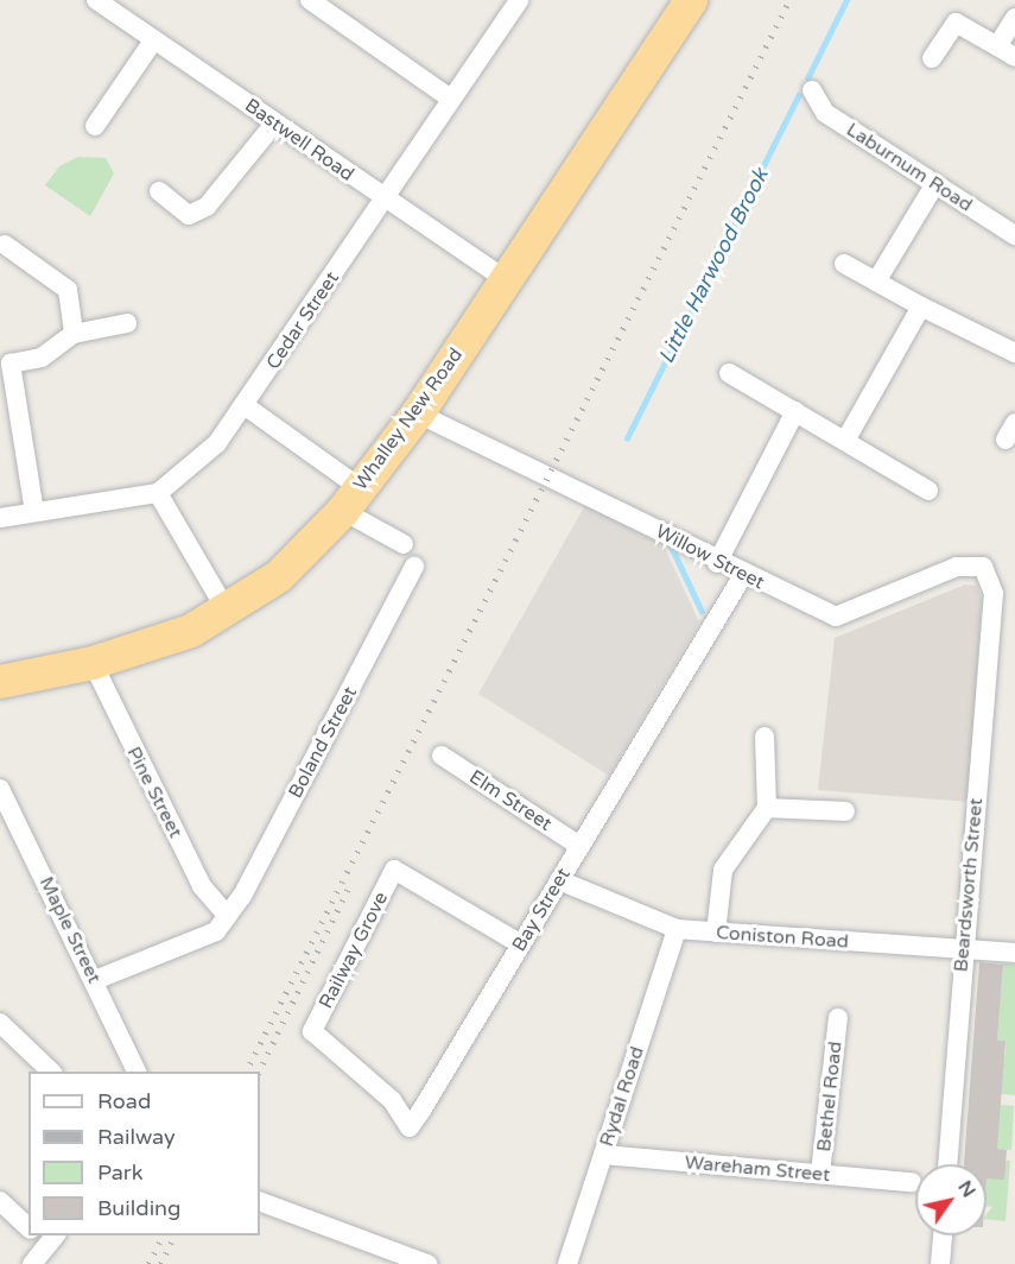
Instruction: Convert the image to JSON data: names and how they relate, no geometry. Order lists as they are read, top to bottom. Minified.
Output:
{"streets":{"highway":["Whalley New Road"],"street":["Bastwell Road","Laburnum Road","Cedar Street","Willow Street","Boland Street","Pine Street","Elm Street","Beardsworth Street","Bay Street","Maple Street","Coniston Road","Railway Grove","Rydal Road","Bethel Road","Wareham Street"]},"crossings":[["Bastwell Road","Cedar Street"],["Bastwell Road","Whalley New Road"],["Whalley New Road","Willow Street"],["Whalley New Road","Pine Street"],["Willow Street","Beardsworth Street"],["Willow Street","Bay Street"],["Boland Street","Pine Street"],["Elm Street","Bay Street"],["Beardsworth Street","Coniston Road"],["Bay Street","Coniston Road"],["Bay Street","Railway Grove"],["Coniston Road","Rydal Road"],["Rydal Road","Wareham Street"],["Bethel Road","Wareham Street"]],"water":["Little Harwood Brook"],"legend":["Road","Railway","Park","Building"],"north":"top right"}
